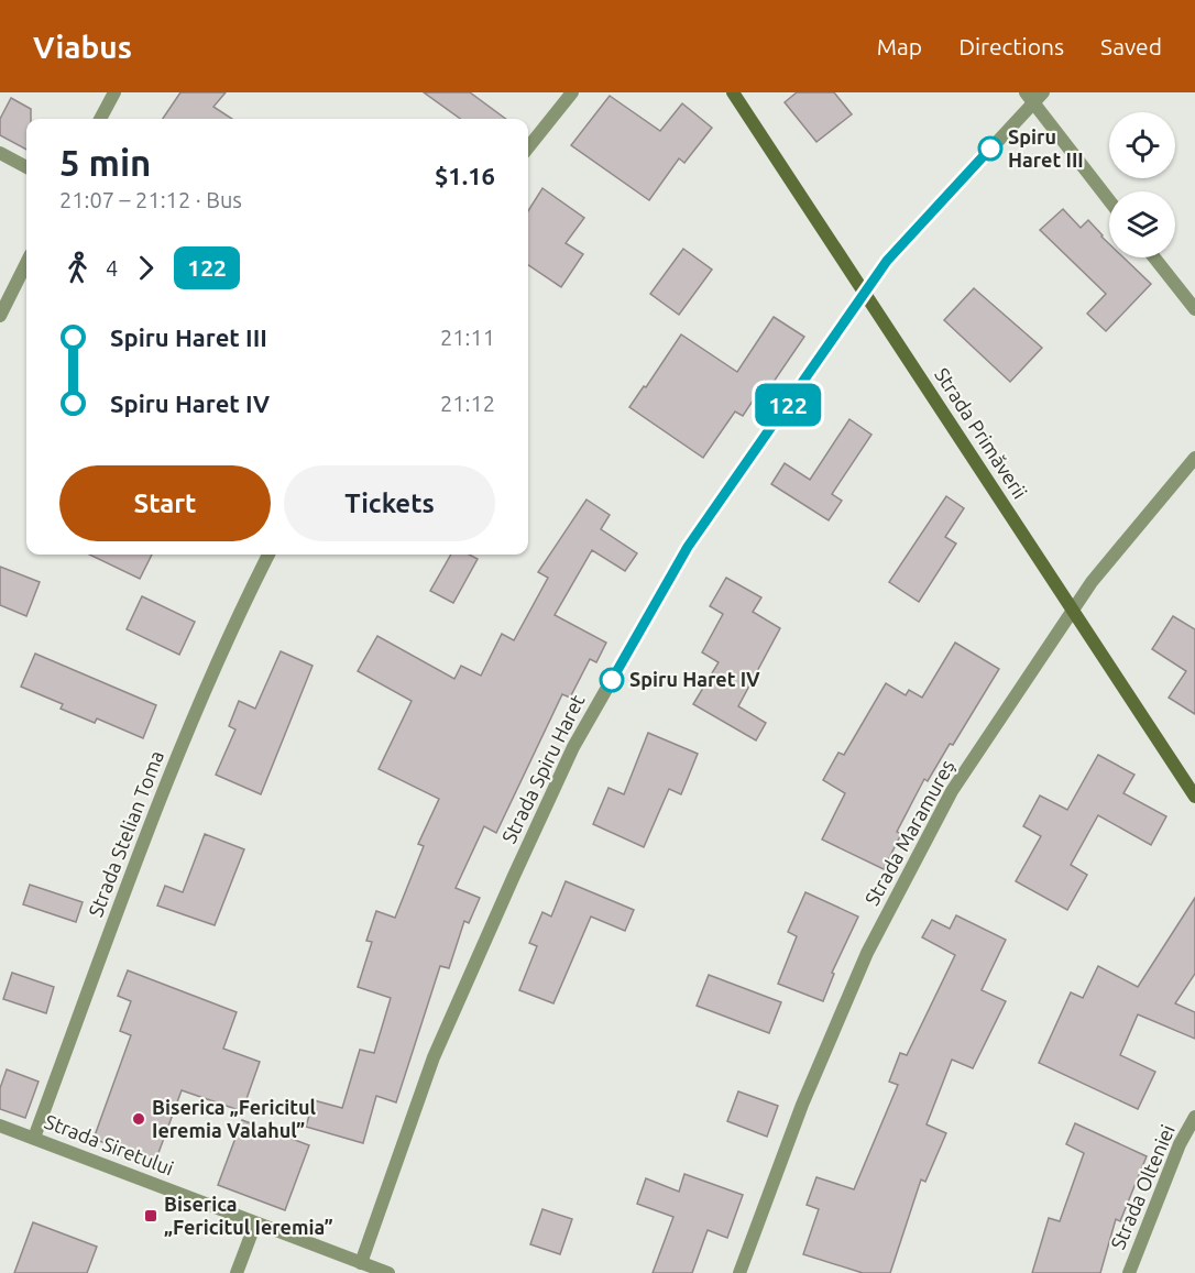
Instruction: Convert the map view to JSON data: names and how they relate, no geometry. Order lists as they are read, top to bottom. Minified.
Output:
{"streets":{"main road":["Strada Primăverii"],"street":["Strada Spiru Haret","Strada Maramureș","Strada Stelian Toma","Strada Siretului","Strada Olteniei"]},"crossings":[["Strada Primăverii","Strada Spiru Haret"],["Strada Primăverii","Strada Maramureș"],["Strada Spiru Haret","Strada Siretului"],["Strada Stelian Toma","Strada Siretului"]],"places":{"other":["Spiru Haret III","Spiru Haret IV","Biserica „Fericitul Ieremia Valahul”"],"transit":["Biserica „Fericitul Ieremia”"]},"lines":["bus line 122"],"page":{"header":"Viabus","nav":["Map","Directions","Saved"],"on_map":"122","heading":["5 min","21:07 – 21:12 · Bus","$1.16"],"legs":["4","122"],"list":[{"name":"Spiru Haret III","value":"21:11"},{"name":"Spiru Haret IV","value":"21:12"}],"buttons":["Start","Tickets"]}}
